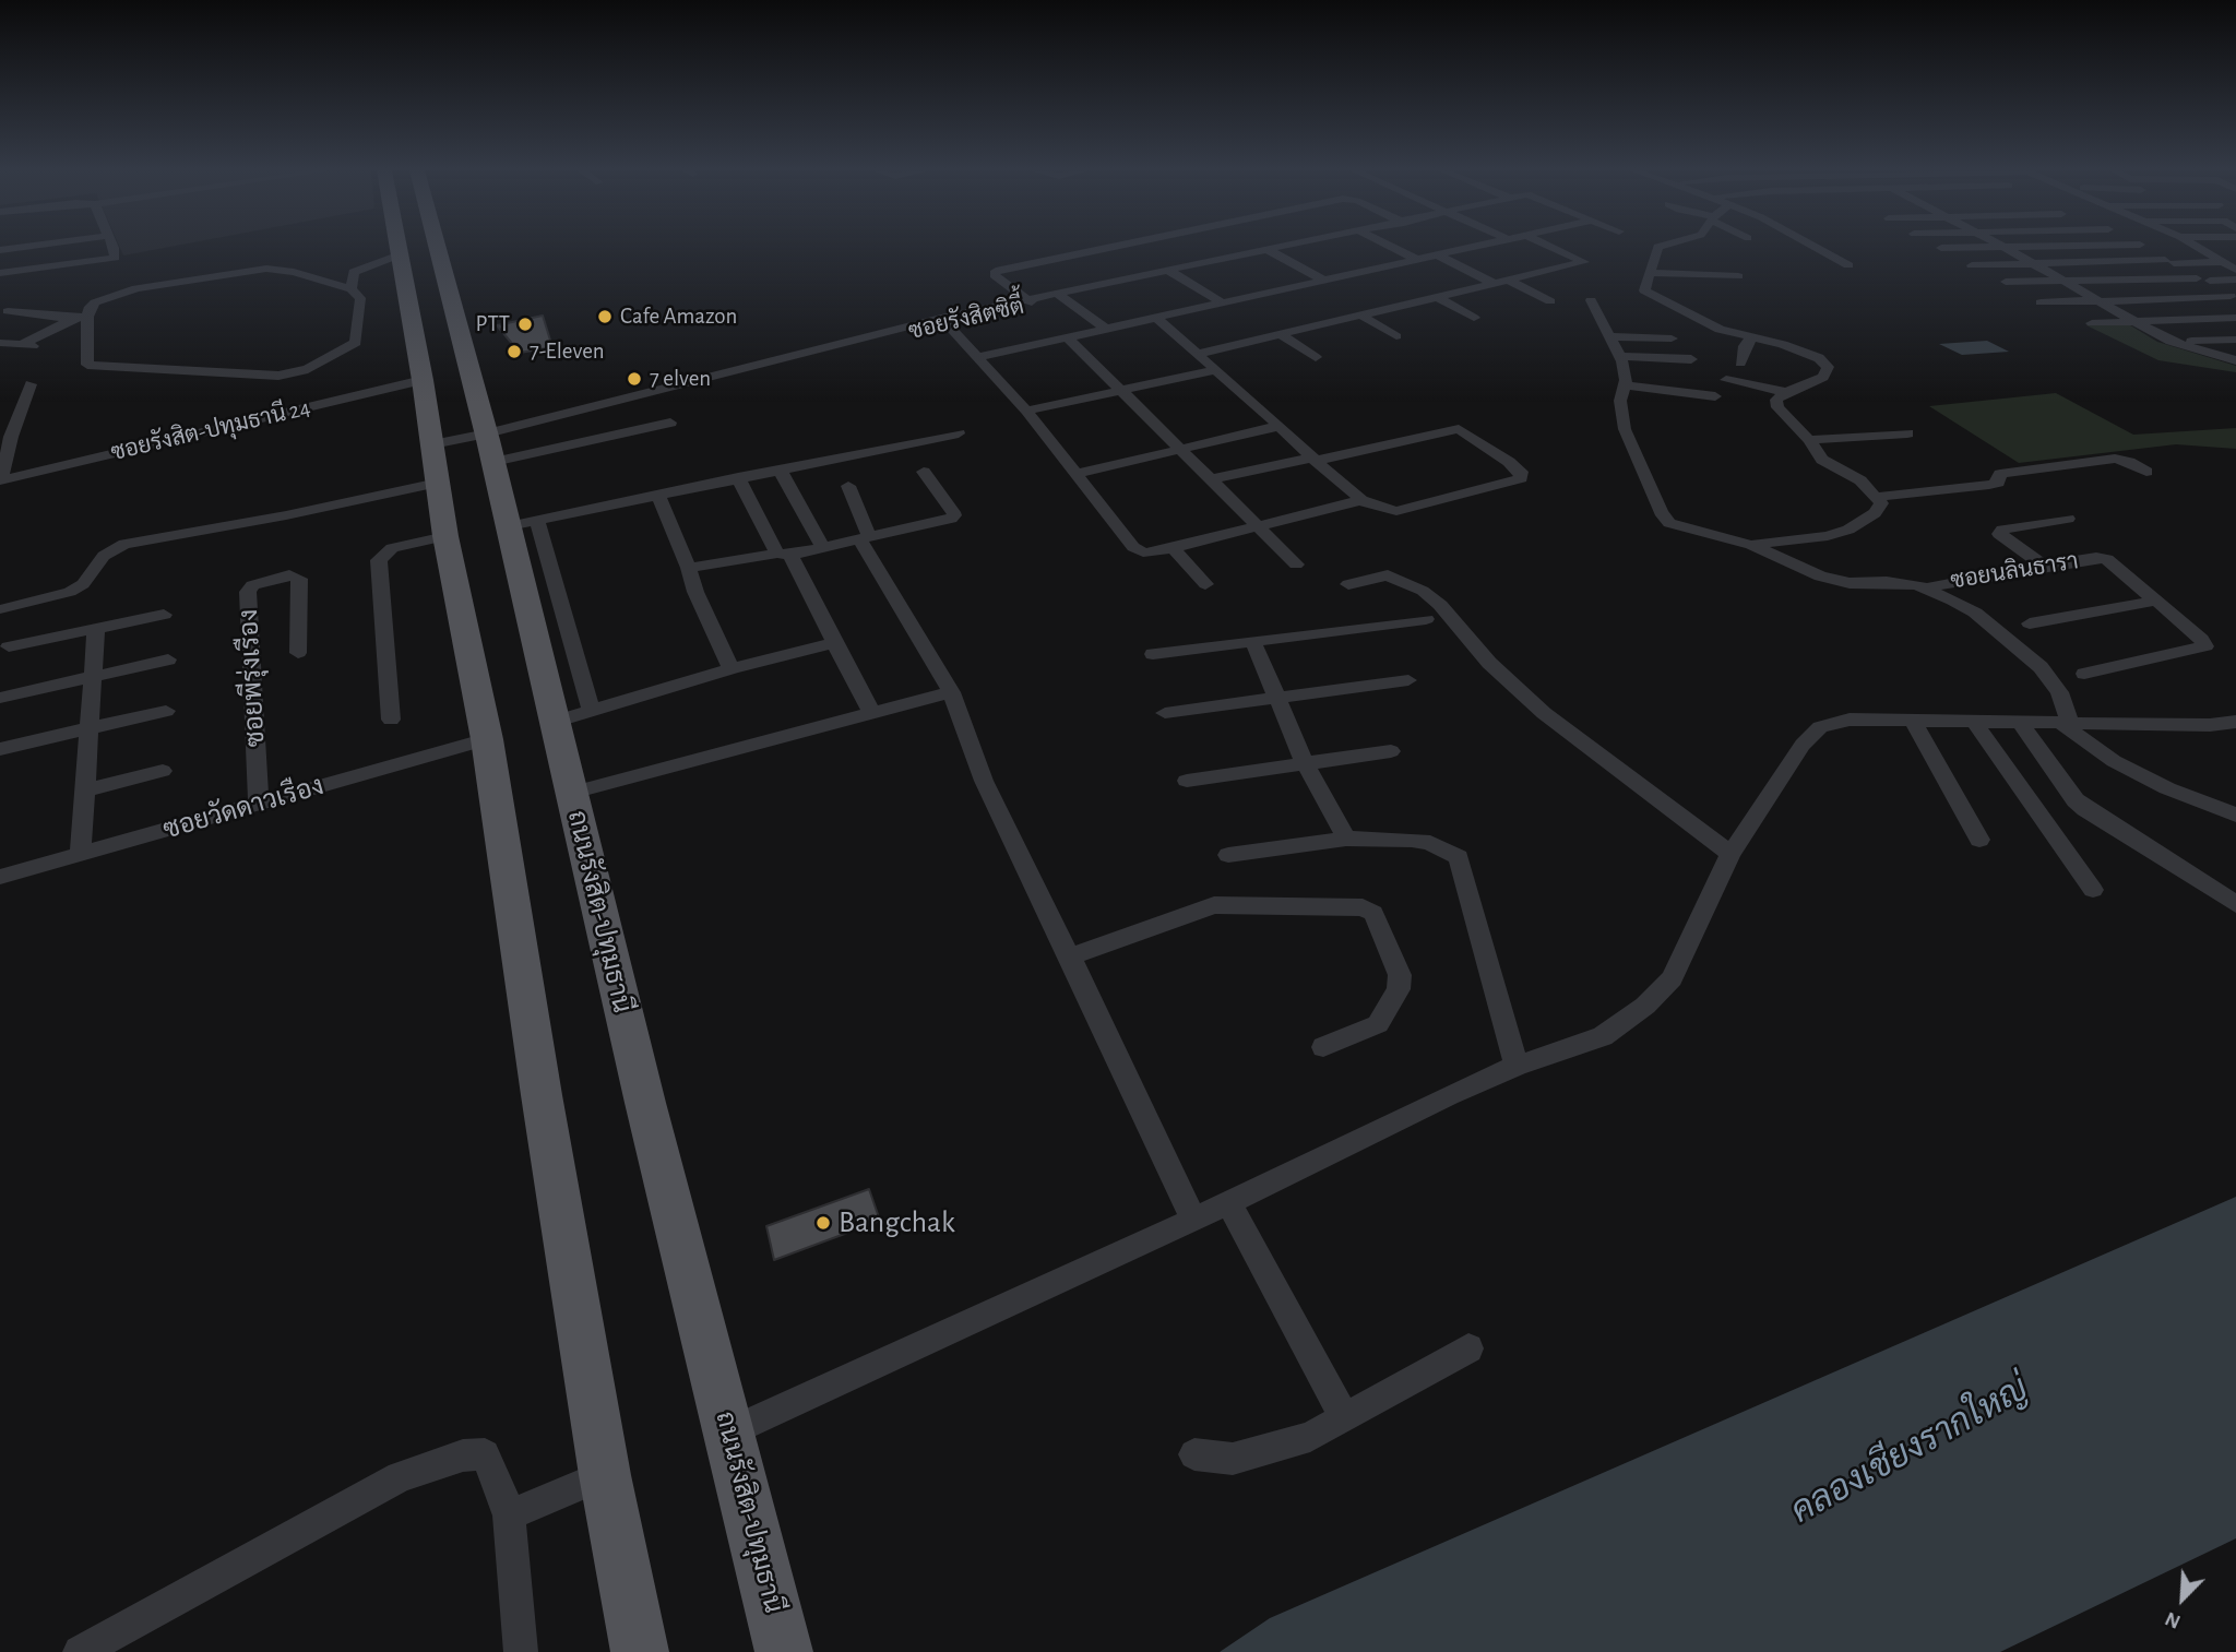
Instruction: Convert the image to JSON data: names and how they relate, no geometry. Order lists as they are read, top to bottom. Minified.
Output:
{"streets":{"main road":["ถนนรังสิต-ปทุมธานี"],"street":["ซอยรังสิตซิตี้","ซอยรังสิต-ปทุมธานี 24","ซอยนลินธารา","ซอยพีรุ่งเรือง","ซอยวัดดาวเรือง"]},"crossings":[["ซอยรังสิตซิตี้","ถนนรังสิต-ปทุมธานี"],["ซอยพีรุ่งเรือง","ซอยวัดดาวเรือง"]],"water":["คลองเชียงรากใหญ่"],"places":["Cafe Amazon","PTT","7-Eleven","7 elven","Bangchak"],"north":"bottom left"}
